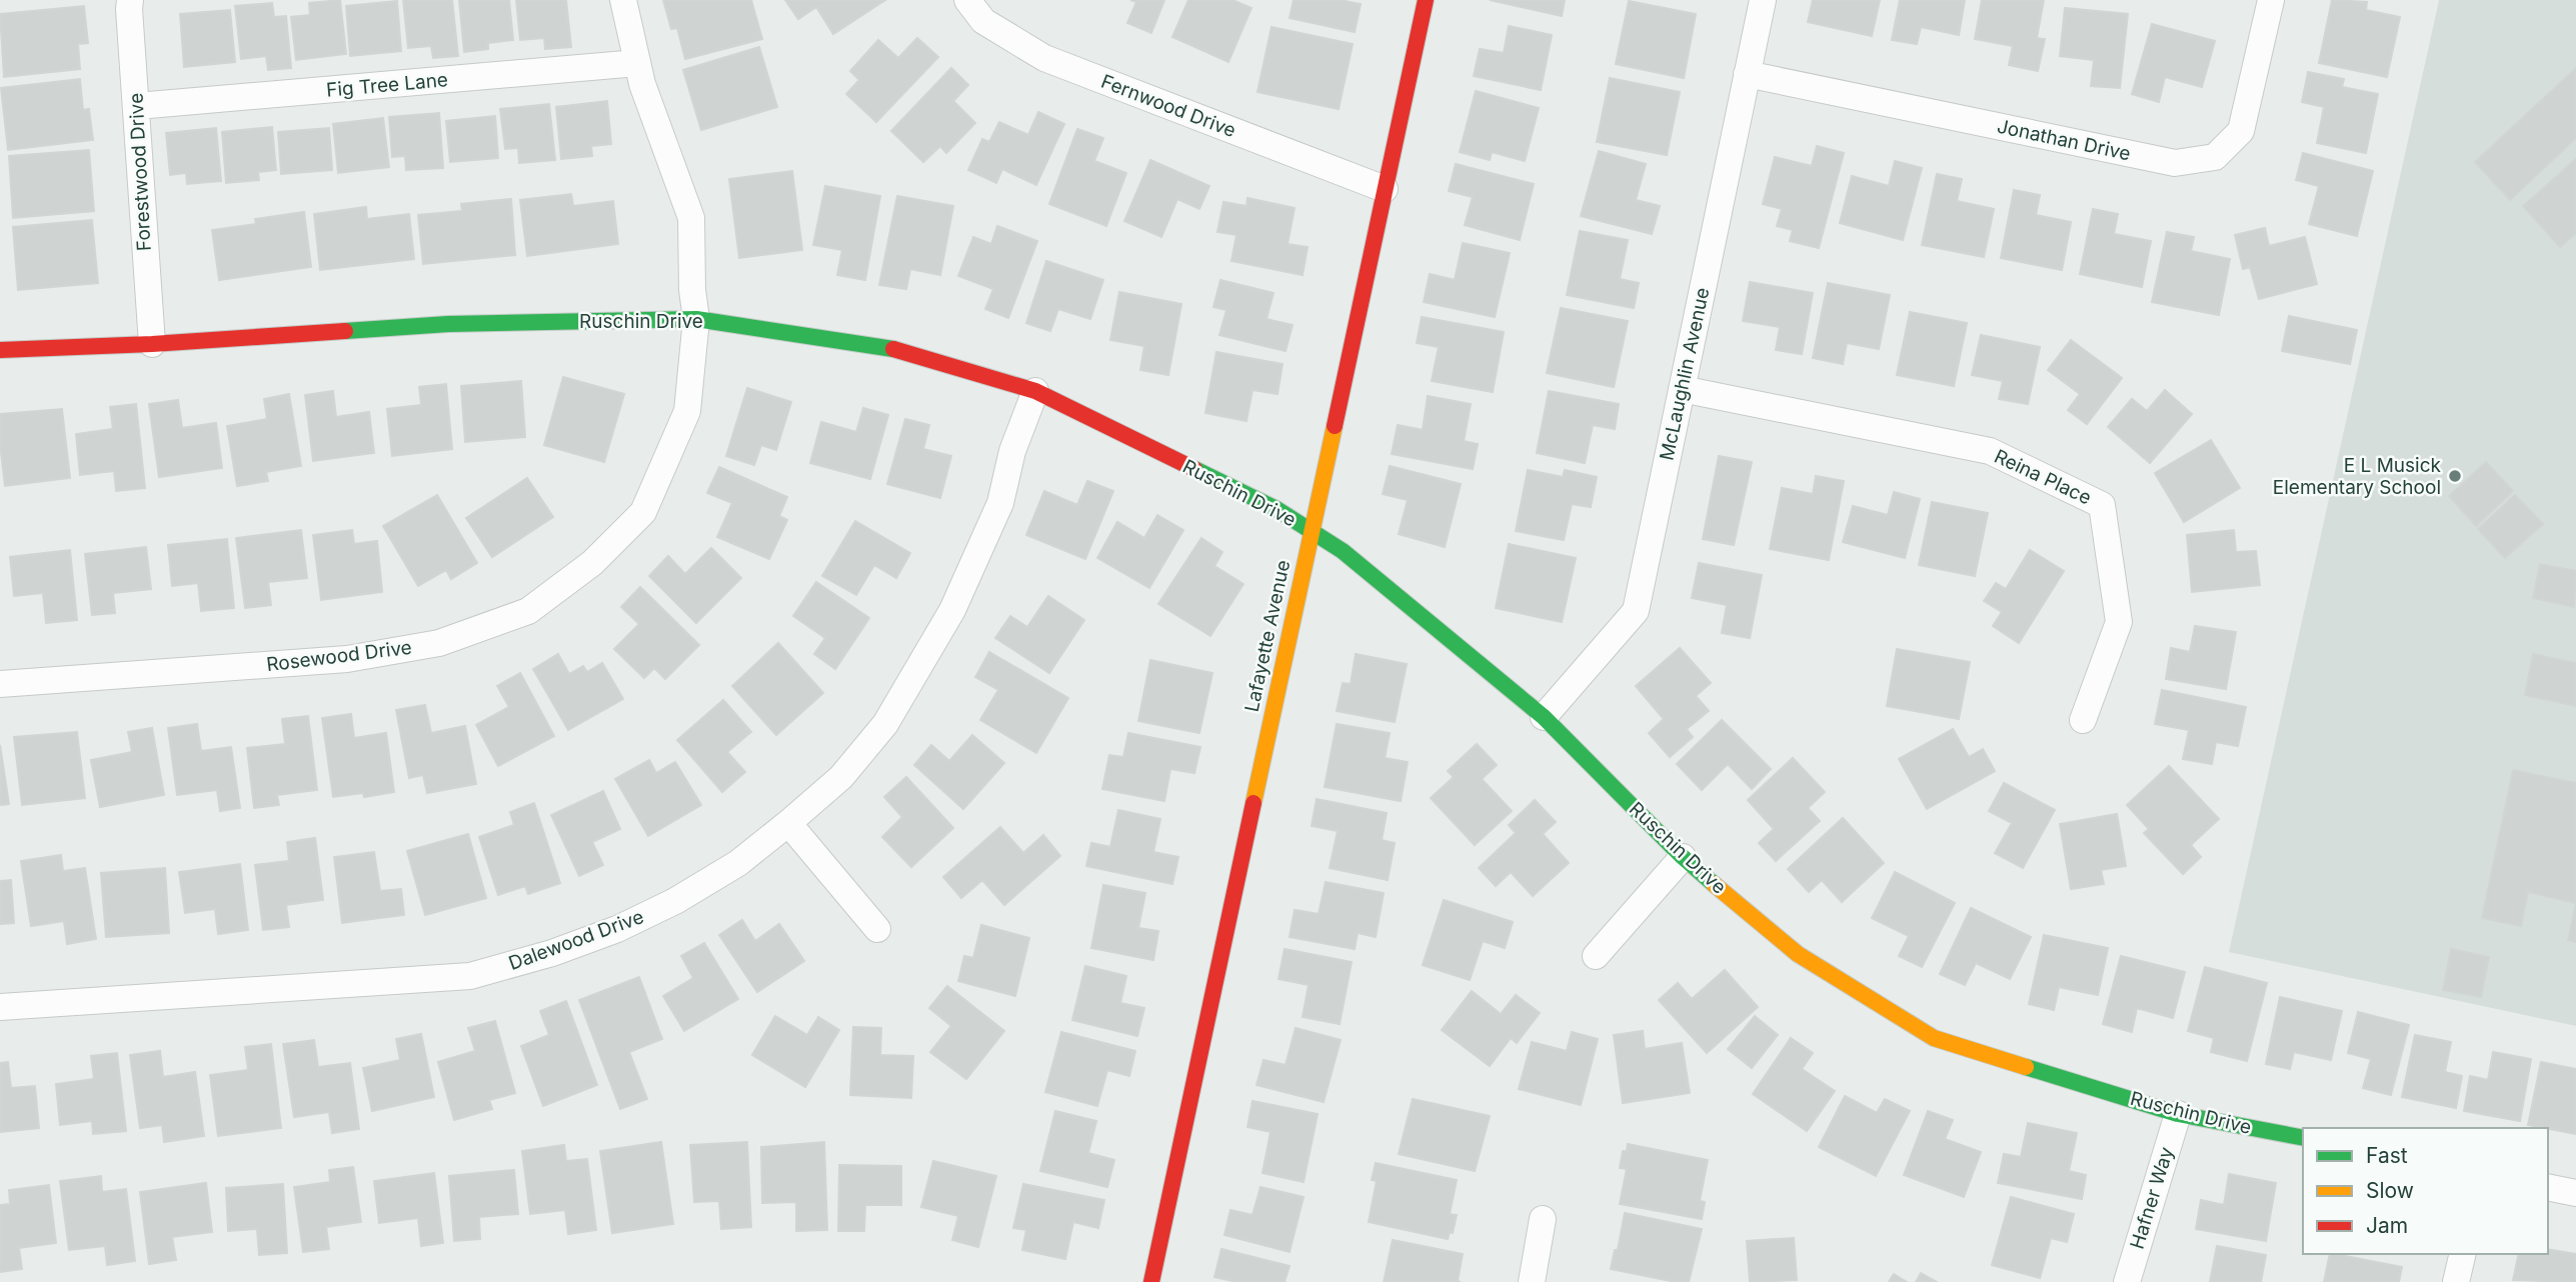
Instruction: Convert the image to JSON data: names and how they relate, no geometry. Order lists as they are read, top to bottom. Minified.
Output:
{"streets":{"street":["Fig Tree Lane","Fernwood Drive","Jonathan Drive","Forestwood Drive","Ruschin Drive","McLaughlin Avenue","Reina Place","Lafayette Avenue","Rosewood Drive","Dalewood Drive","Hafner Way"]},"crossings":[["Fig Tree Lane","Forestwood Drive"],["Fernwood Drive","Lafayette Avenue"],["Jonathan Drive","McLaughlin Avenue"],["Forestwood Drive","Ruschin Drive"],["Ruschin Drive","McLaughlin Avenue"],["Ruschin Drive","Lafayette Avenue"],["Ruschin Drive","Rosewood Drive"],["Ruschin Drive","Dalewood Drive"],["Ruschin Drive","Hafner Way"],["McLaughlin Avenue","Reina Place"]],"places":["E L Musick Elementary School"],"legend":["Fast","Slow","Jam"]}
